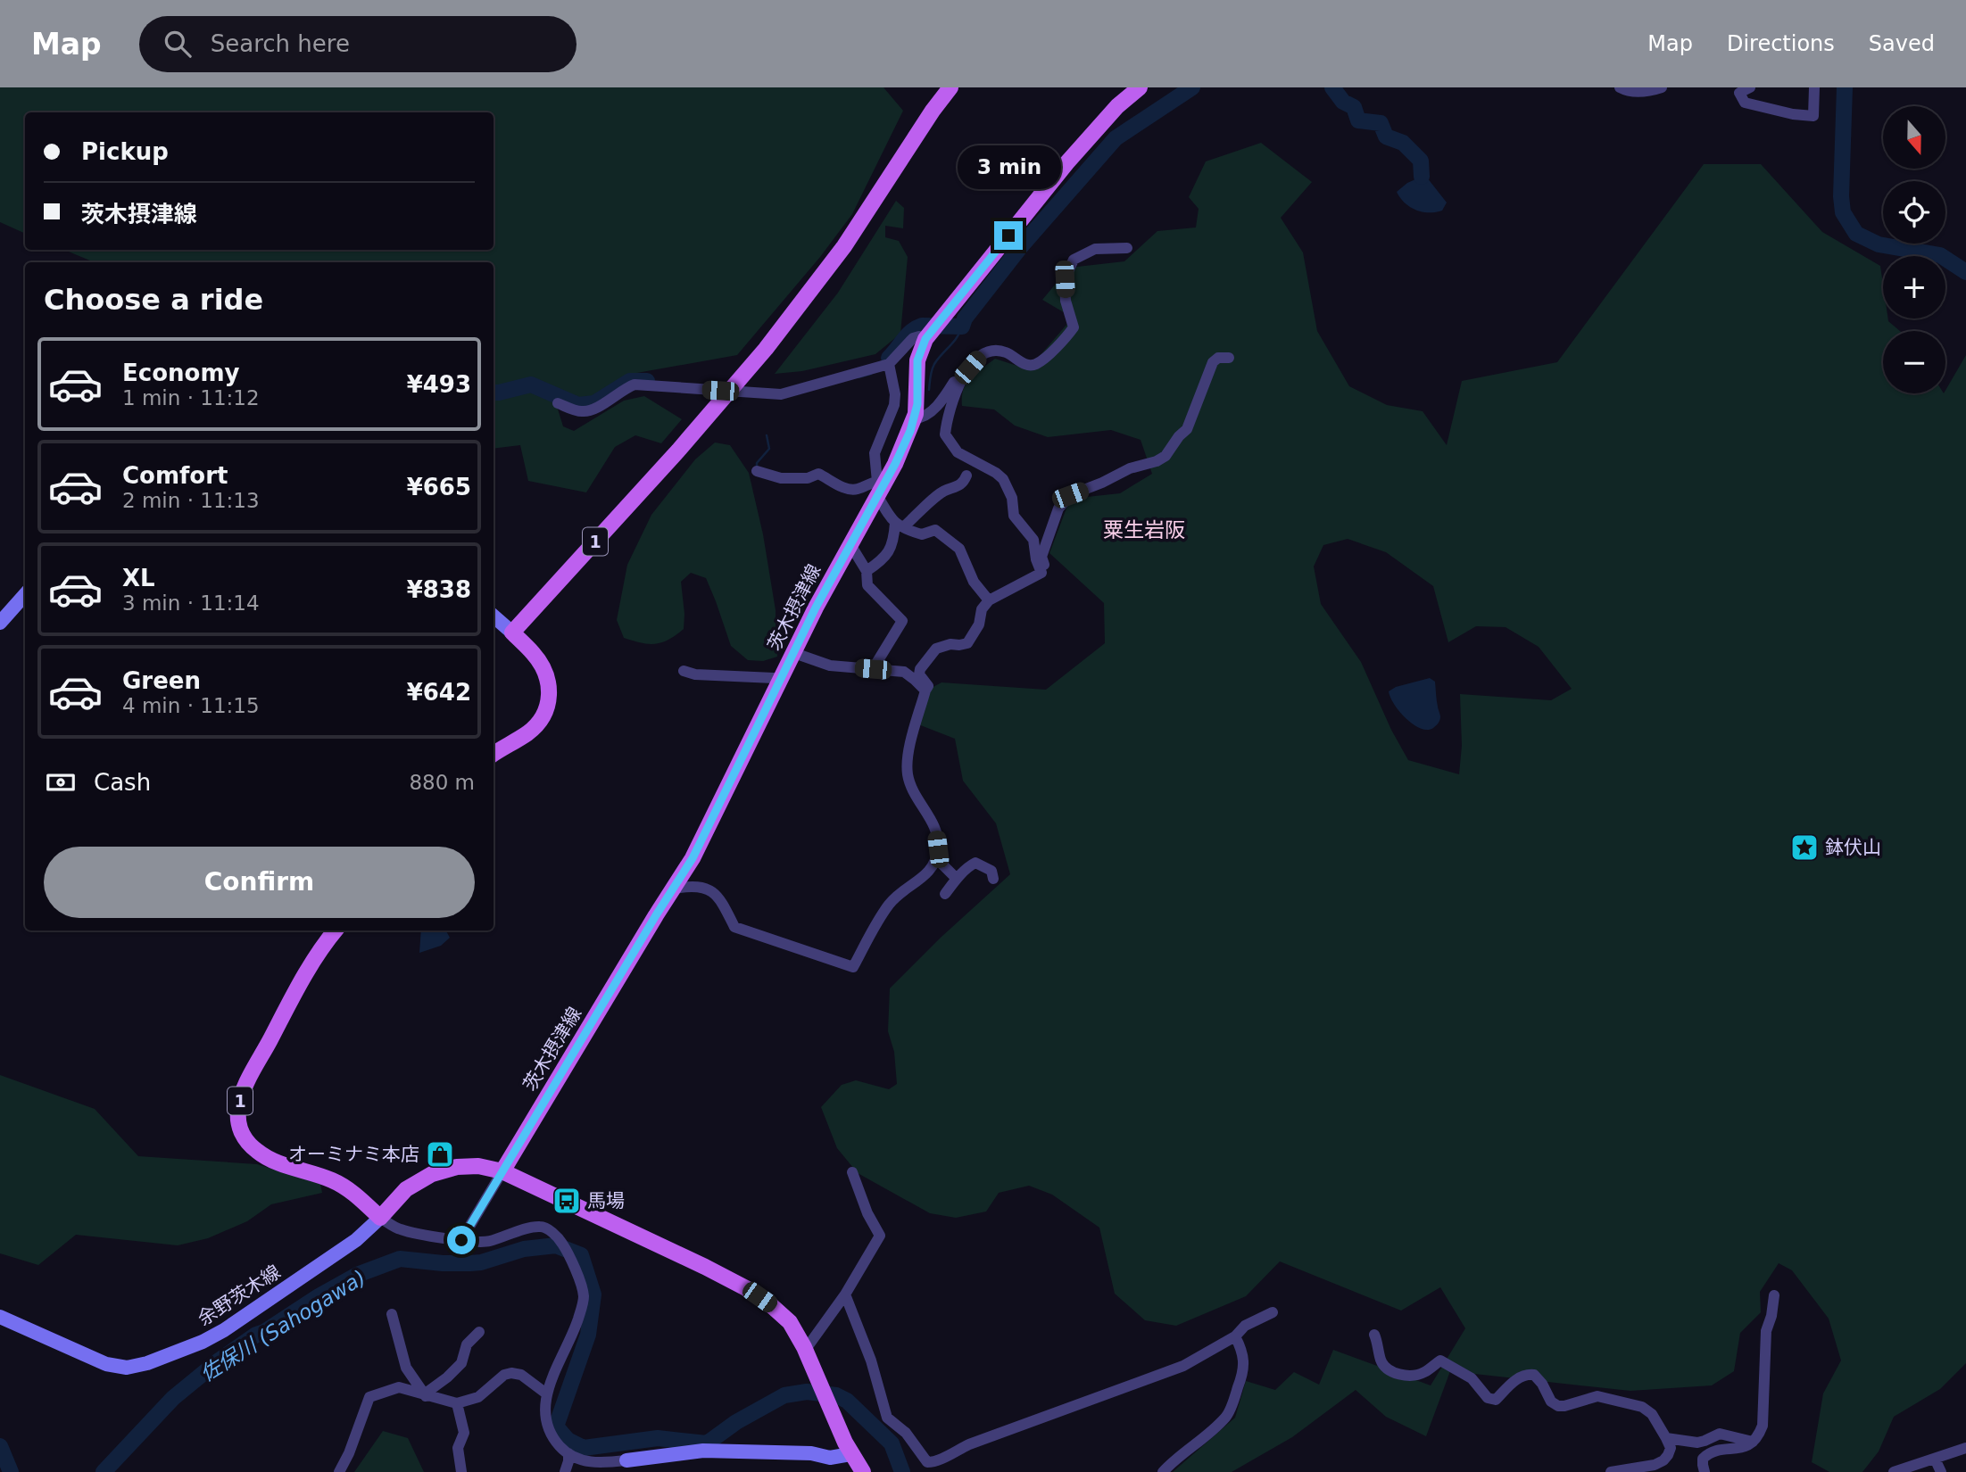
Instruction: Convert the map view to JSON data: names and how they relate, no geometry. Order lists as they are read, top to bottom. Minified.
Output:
{"streets":{"main road":["1","茨木摂津線","余野茨木線"]},"crossings":[["1","余野茨木線"]],"districts":["粟生岩阪"],"water":["佐保川 (Sahogawa)"],"places":{"place":["鉢伏山"],"shop":["オーミナミ本店"],"bus stop":["馬場"]},"north":"bottom","page":{"header":"Map","search":"Search here","nav":["Map","Directions","Saved"],"map_buttons":["+","−"],"banner":["Pickup","茨木摂津線"],"bubble":"3 min","heading":"Choose a ride","list":[{"name":"Economy","note":"1 min · 11:12","value":"¥493"},{"name":"Comfort","note":"2 min · 11:13","value":"¥665"},{"name":"XL","note":"3 min · 11:14","value":"¥838"},{"name":"Green","note":"4 min · 11:15","value":"¥642"}],"pay":["Cash","880 m"],"buttons":"Confirm"}}
